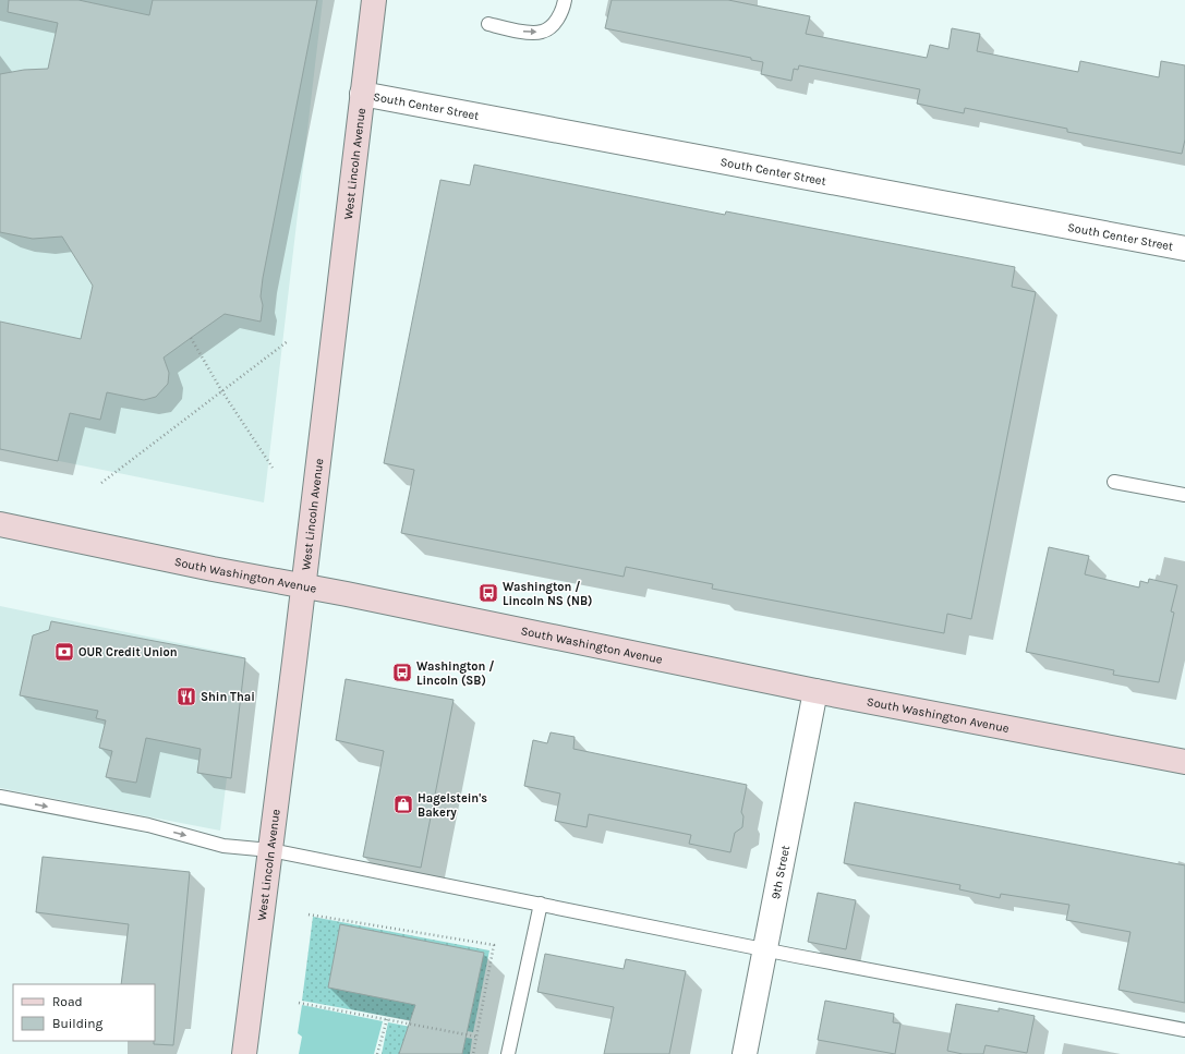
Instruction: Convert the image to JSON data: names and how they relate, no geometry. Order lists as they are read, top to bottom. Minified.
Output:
{"streets":{"main road":["West Lincoln Avenue","South Washington Avenue"],"street":["South Center Street","9th Street"]},"crossings":[["South Center Street","West Lincoln Avenue"],["West Lincoln Avenue","South Washington Avenue"],["South Washington Avenue","9th Street"]],"places":{"bus stop":["Washington / Lincoln NS (NB)","Washington / Lincoln (SB)"],"bank":["OUR Credit Union"],"restaurant":["Shin Thai"],"shop":["Hagelstein's Bakery"]},"legend":["Road","Building"]}
